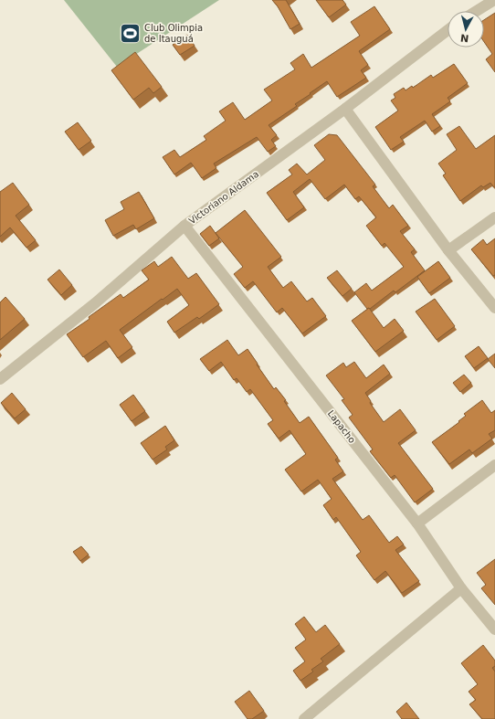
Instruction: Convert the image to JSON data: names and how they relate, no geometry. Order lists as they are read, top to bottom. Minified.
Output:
{"streets":{"street":["Victoriano Aldama","Lapacho"]},"crossings":[["Victoriano Aldama","Lapacho"]],"places":{"sports":["Club Olimpia de Itauguá"]},"north":"bottom"}
